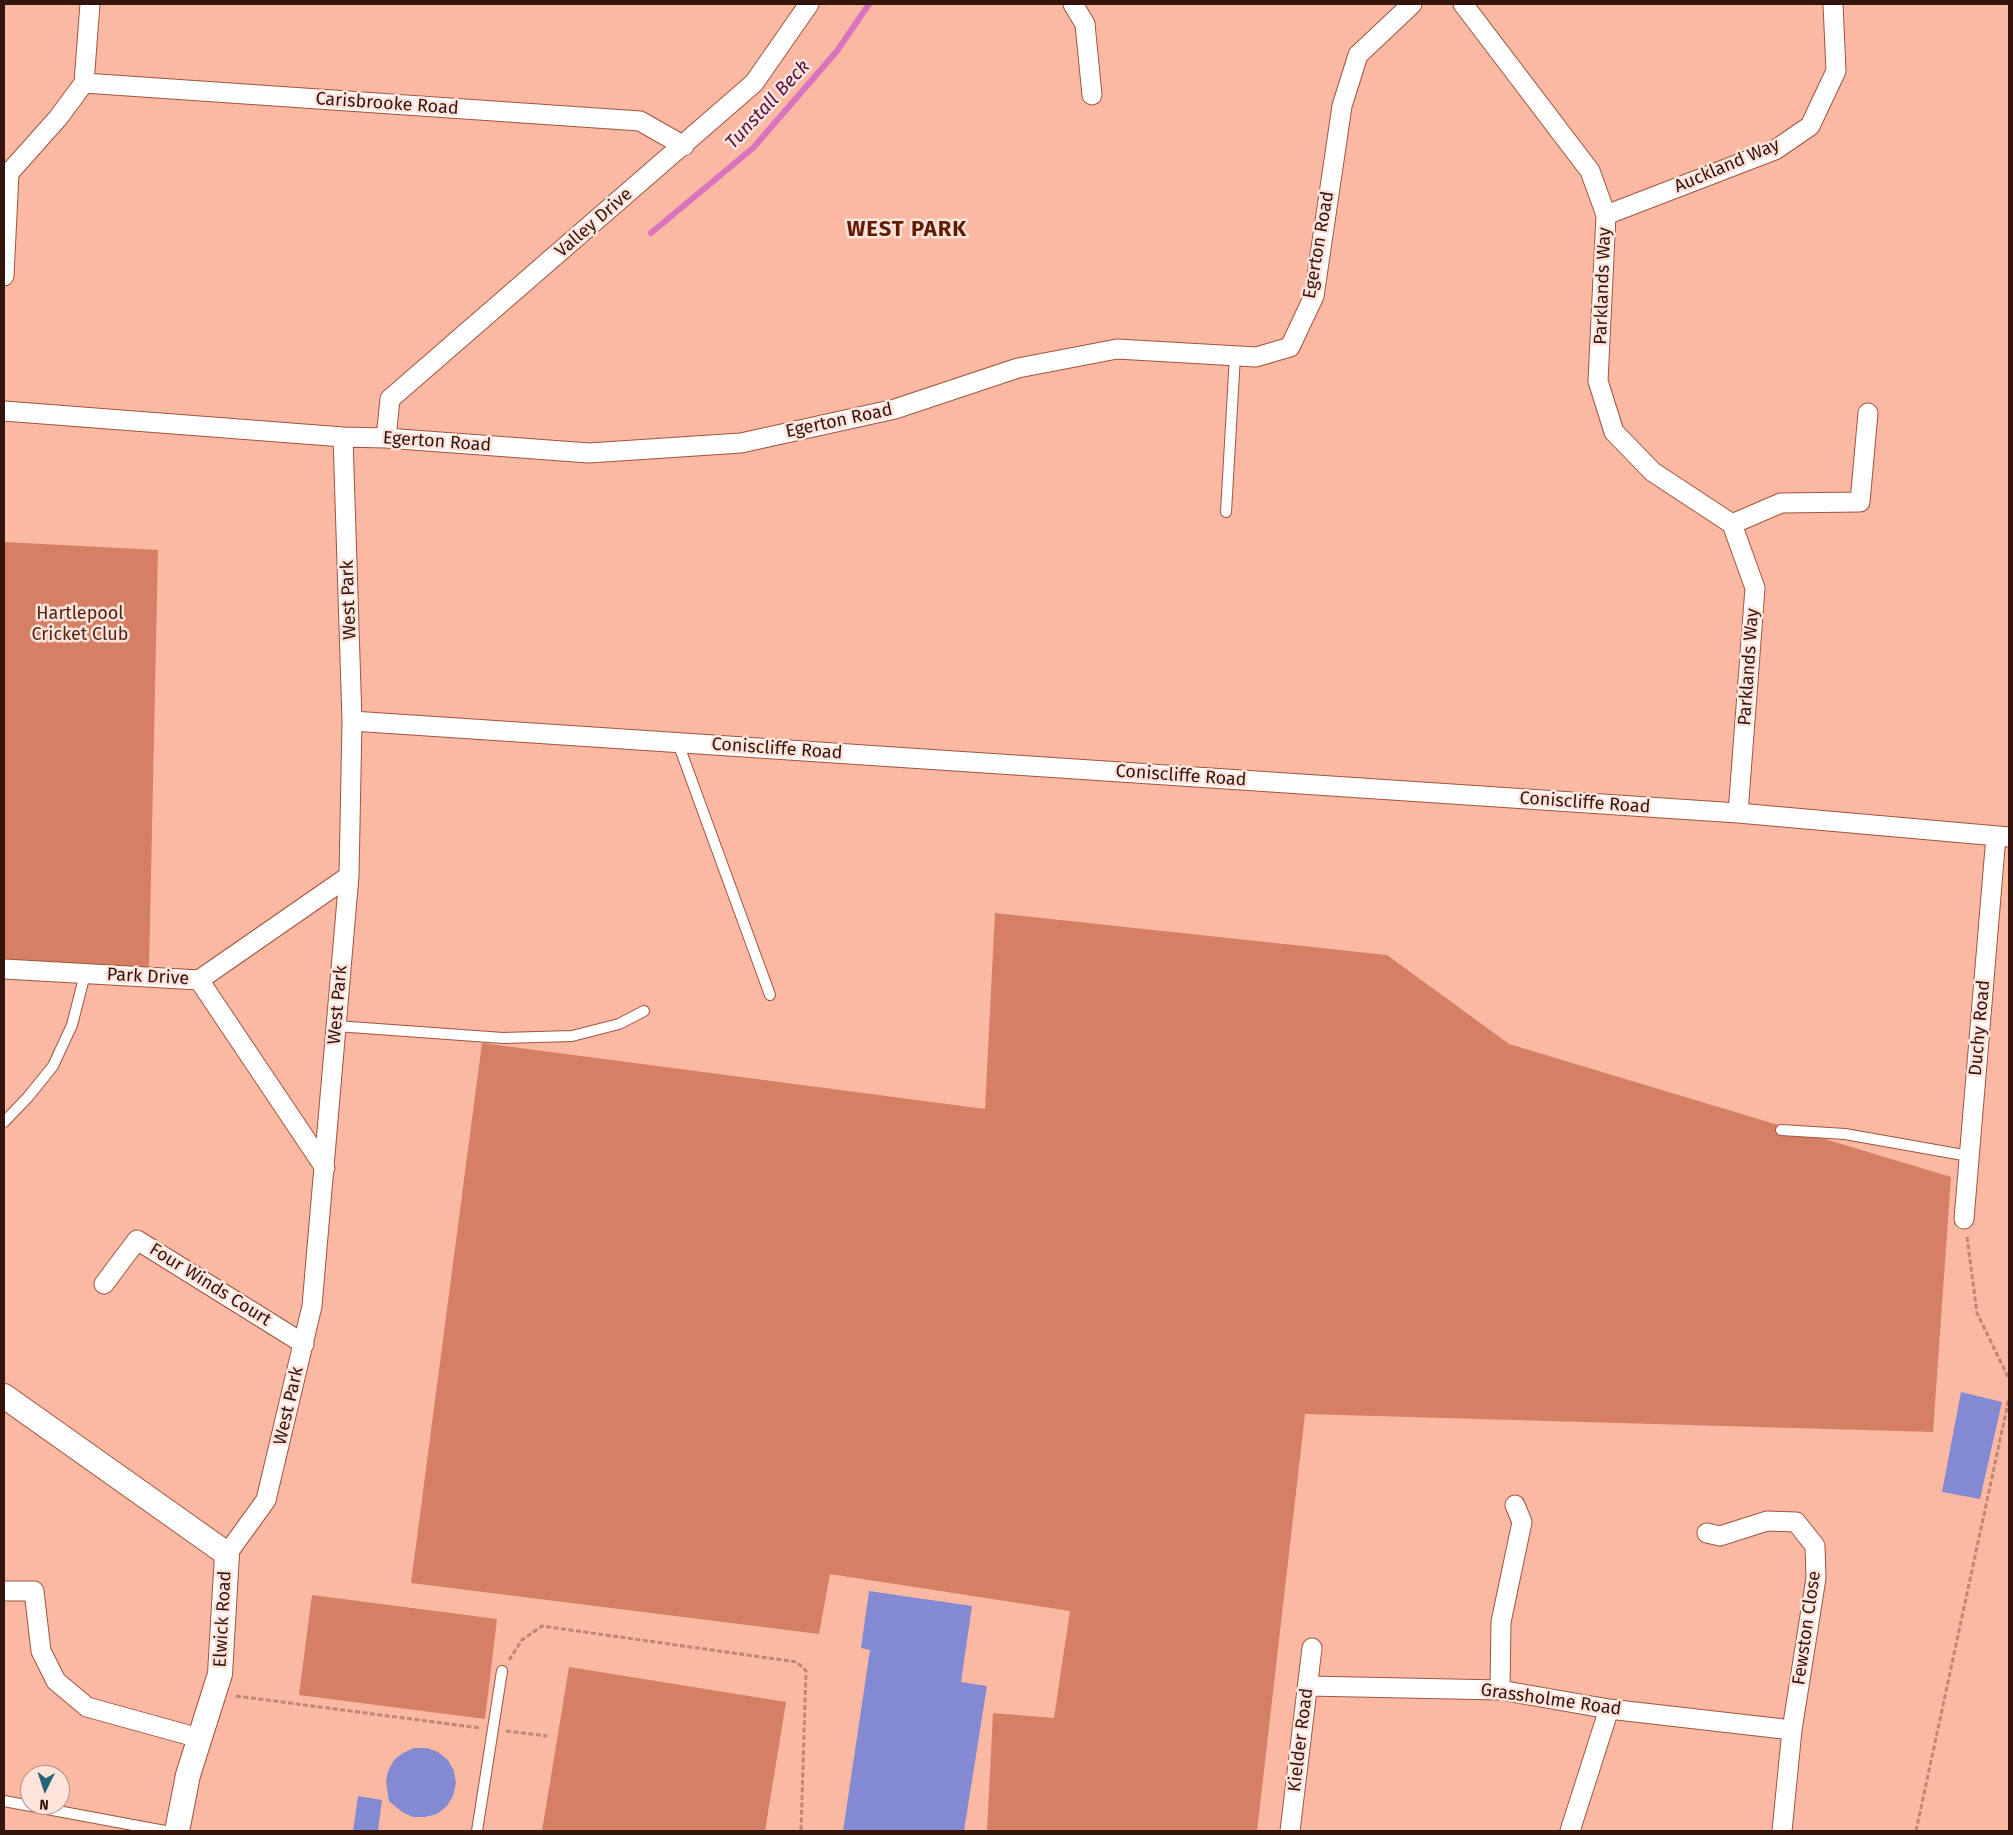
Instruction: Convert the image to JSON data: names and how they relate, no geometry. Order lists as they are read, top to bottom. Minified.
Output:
{"streets":{"street":["Carisbrooke Road","Auckland Way","Valley Drive","Egerton Road","Parklands Way","West Park","Coniscliffe Road","Park Drive","Duchy Road","Four Winds Court","Elwick Road","Fewston Close","Grassholme Road","Kielder Road"]},"crossings":[["Carisbrooke Road","Valley Drive"],["Auckland Way","Parklands Way"],["Valley Drive","Egerton Road"],["Egerton Road","West Park"],["Parklands Way","Coniscliffe Road"],["West Park","Coniscliffe Road"],["West Park","Park Drive"],["West Park","Four Winds Court"],["West Park","Elwick Road"],["Coniscliffe Road","Duchy Road"],["Fewston Close","Grassholme Road"],["Grassholme Road","Kielder Road"]],"districts":["WEST PARK"],"water":["Tunstall Beck"],"parks":["Hartlepool Cricket Club"],"north":"bottom"}
